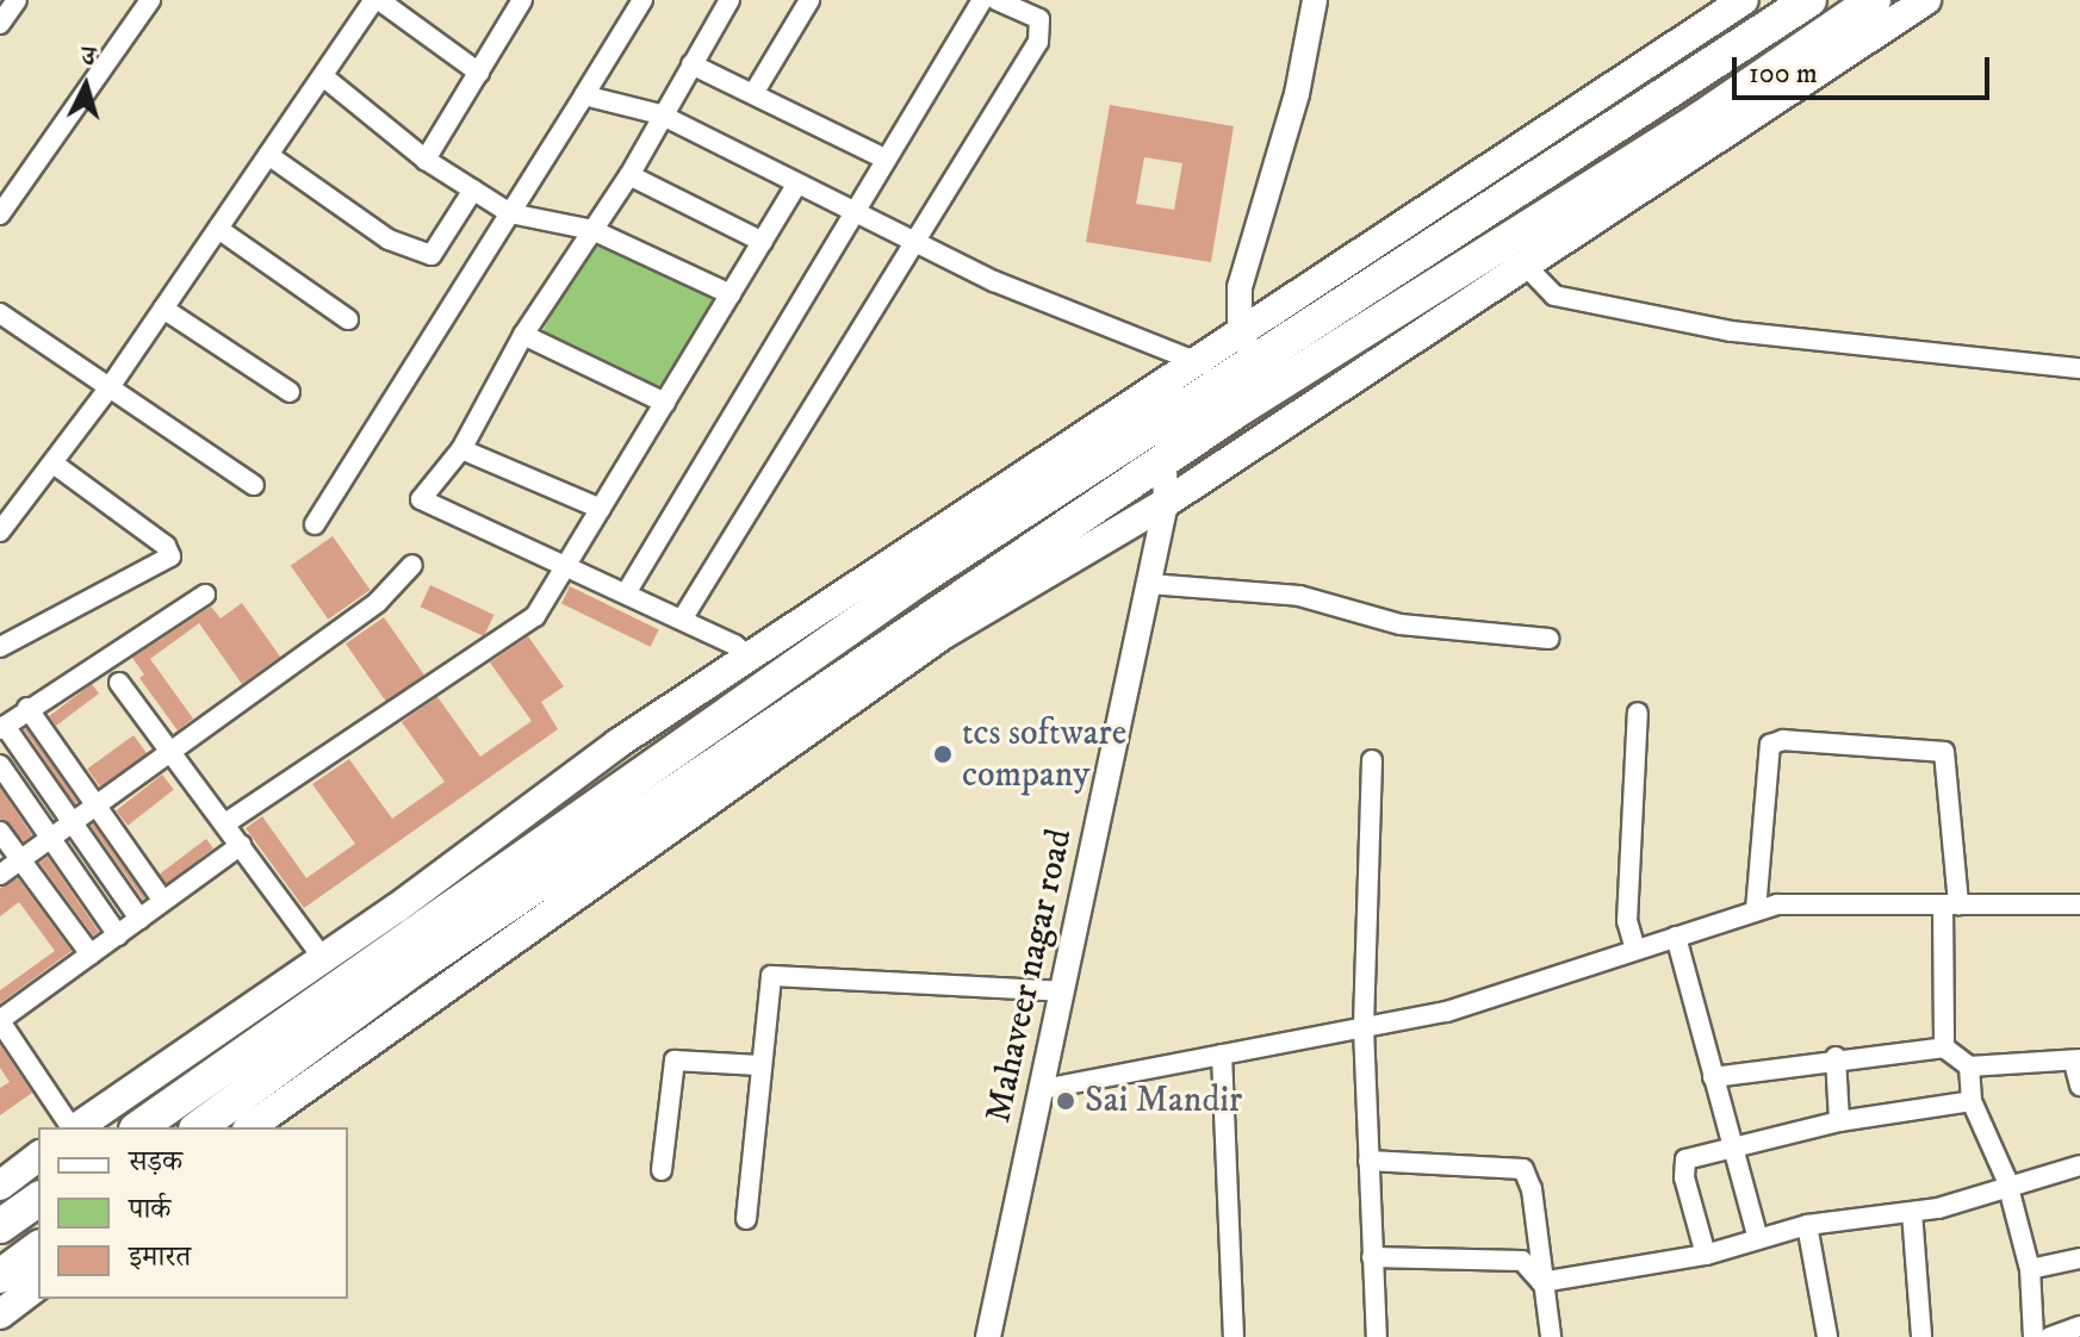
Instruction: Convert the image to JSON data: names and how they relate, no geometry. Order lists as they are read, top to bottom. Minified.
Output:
{"streets":{"street":["Mahaveer nagar road"]},"places":["tcs software company","Sai Mandir"],"legend":["सड़क","पार्क","इमारत"],"scale_bar":"100 m","north":"top"}
